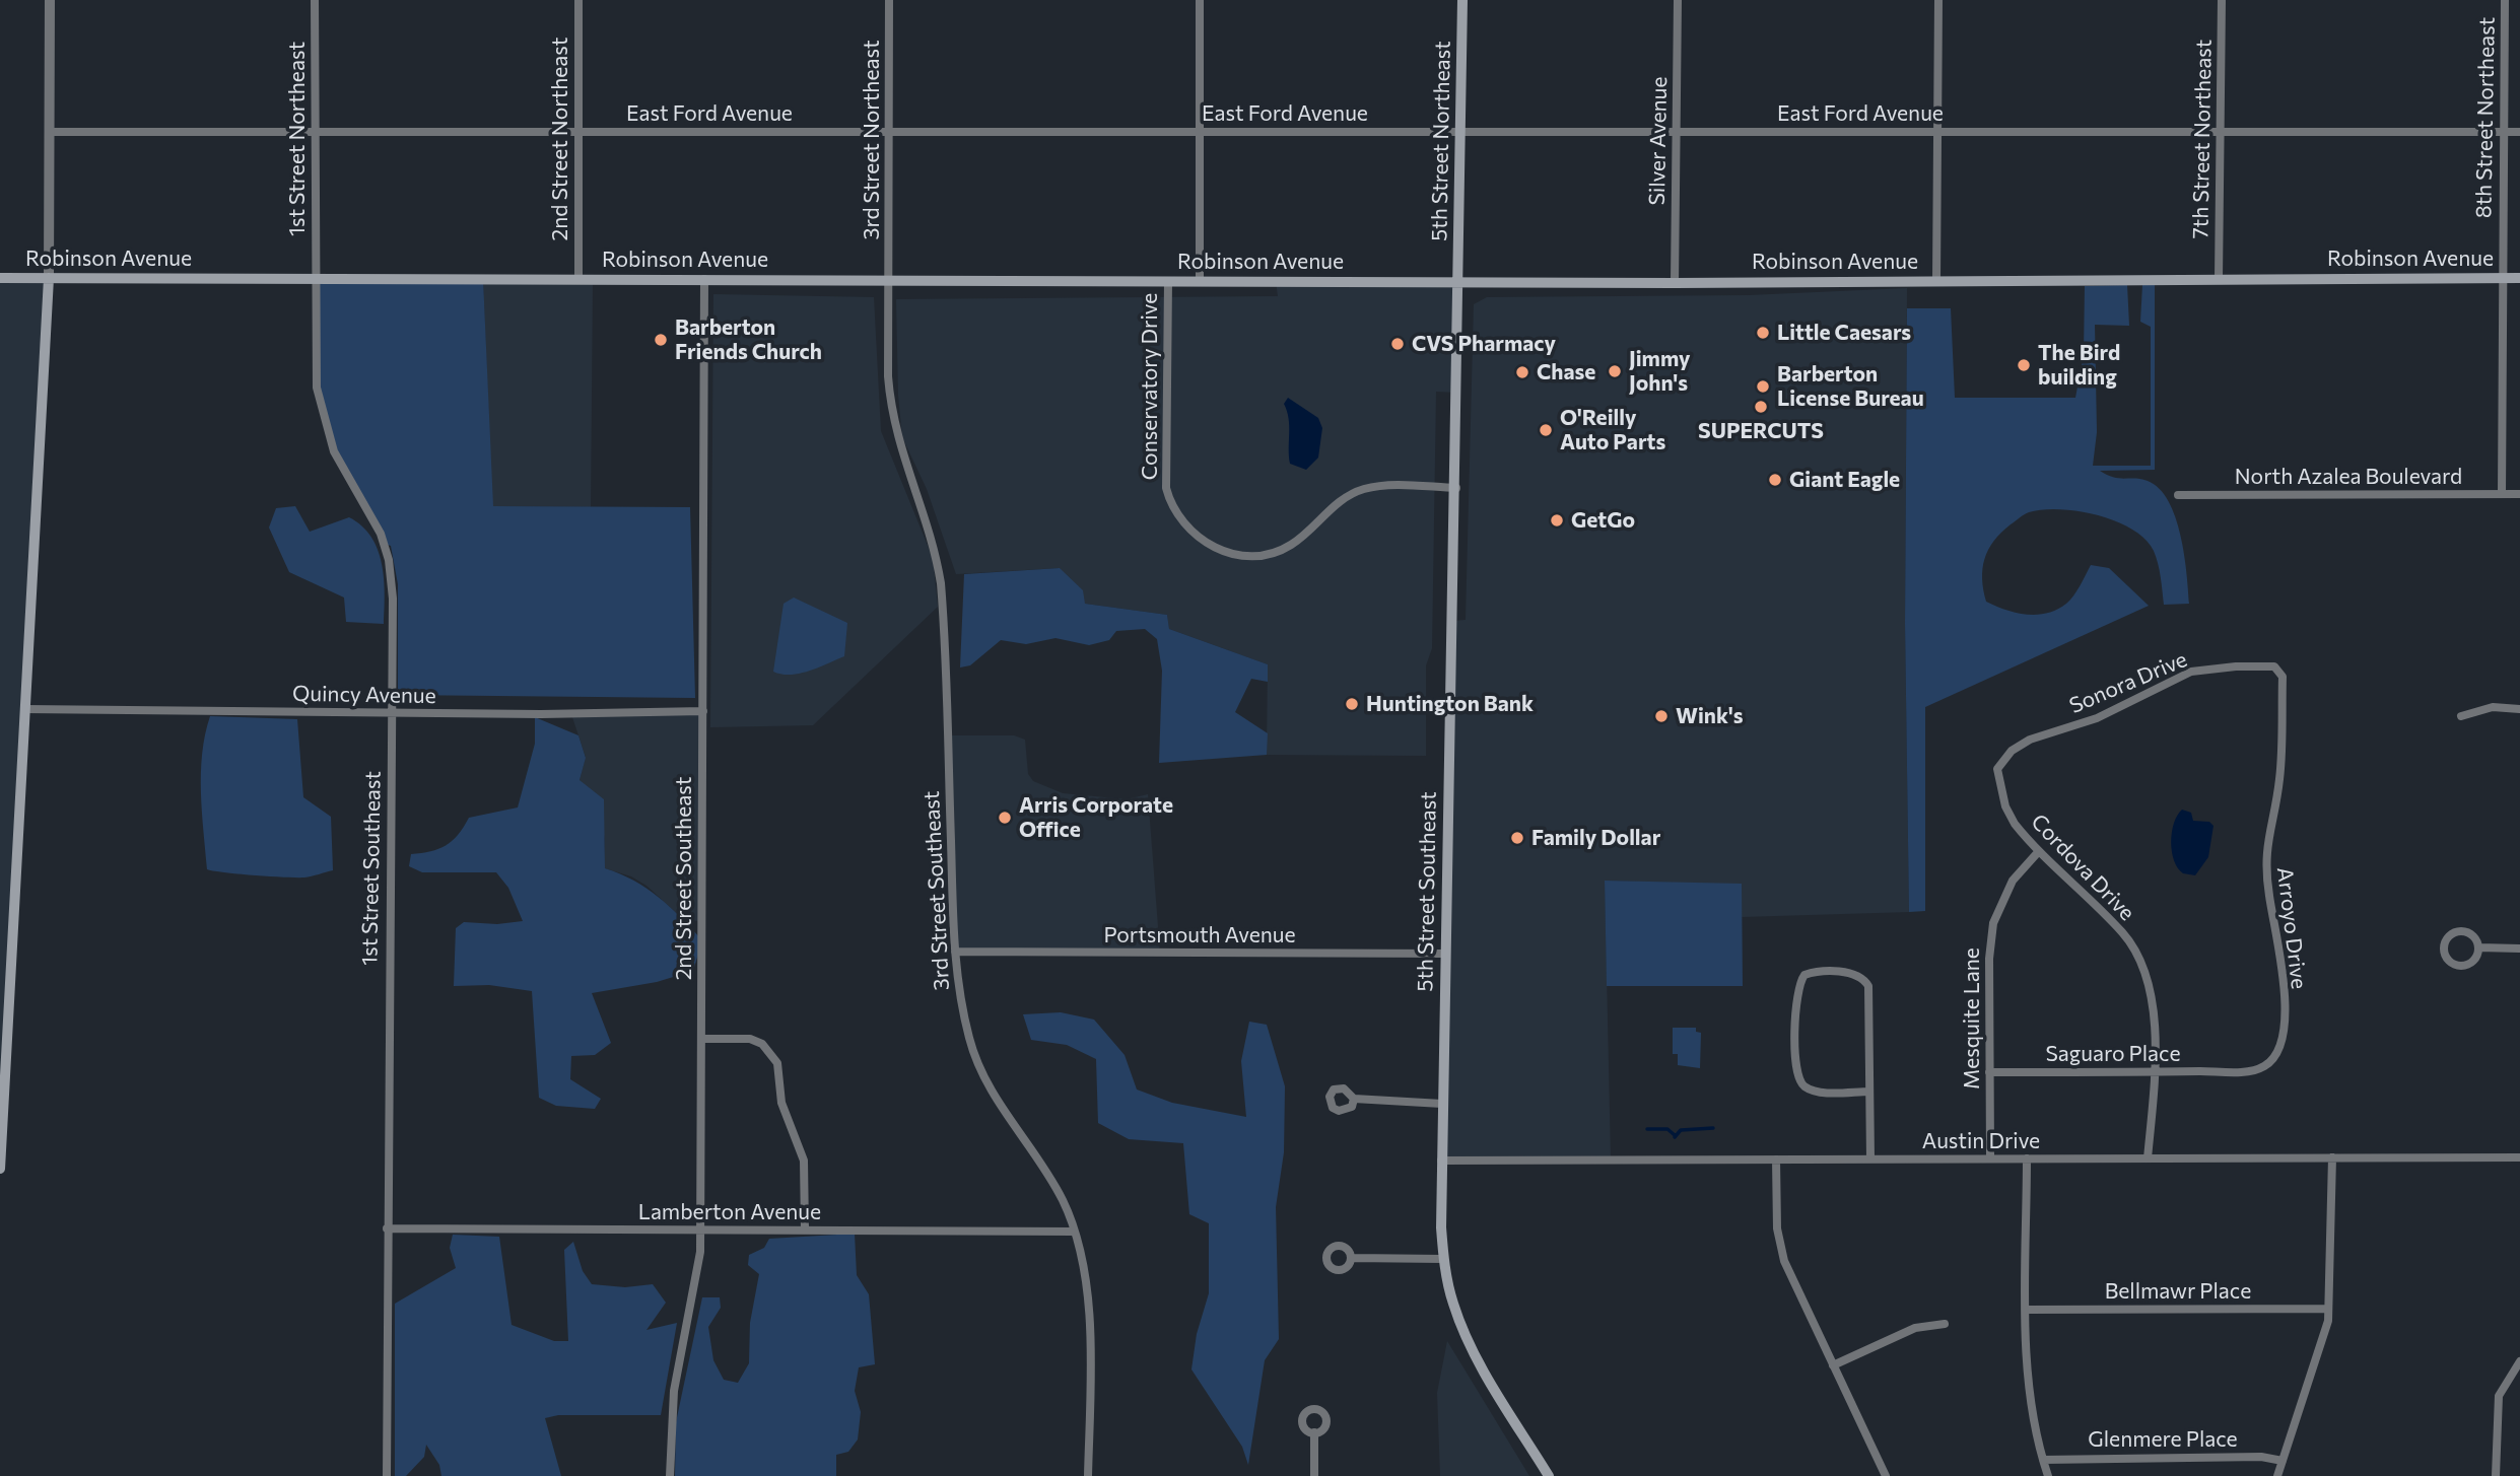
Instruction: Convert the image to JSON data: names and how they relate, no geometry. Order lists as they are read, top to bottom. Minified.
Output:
{"streets":{"main road":["5th Street Northeast","Robinson Avenue","5th Street Southeast"],"street":["East Ford Avenue","8th Street Northeast","1st Street Northeast","2nd Street Northeast","7th Street Northeast","3rd Street Northeast","Silver Avenue","Conservatory Drive","North Azalea Boulevard","Sonora Drive","Quincy Avenue","Cordova Drive","1st Street Southeast","2nd Street Southeast","3rd Street Southeast","Arroyo Drive","Portsmouth Avenue","Mesquite Lane","Saguaro Place","Austin Drive","Lamberton Avenue","Bellmawr Place","Glenmere Place"]},"crossings":[["East Ford Avenue","8th Street Northeast"],["East Ford Avenue","1st Street Northeast"],["East Ford Avenue","2nd Street Northeast"],["East Ford Avenue","7th Street Northeast"],["East Ford Avenue","3rd Street Northeast"],["East Ford Avenue","5th Street Northeast"],["East Ford Avenue","Silver Avenue"],["8th Street Northeast","Robinson Avenue"],["8th Street Northeast","North Azalea Boulevard"],["1st Street Northeast","Robinson Avenue"],["1st Street Northeast","1st Street Southeast"],["2nd Street Northeast","Robinson Avenue"],["7th Street Northeast","Robinson Avenue"],["3rd Street Northeast","Robinson Avenue"],["3rd Street Northeast","3rd Street Southeast"],["5th Street Northeast","Robinson Avenue"],["5th Street Northeast","5th Street Southeast"],["Silver Avenue","Robinson Avenue"],["Robinson Avenue","Conservatory Drive"],["Robinson Avenue","1st Street Southeast"],["Robinson Avenue","2nd Street Southeast"],["Robinson Avenue","3rd Street Southeast"],["Robinson Avenue","5th Street Southeast"],["Conservatory Drive","5th Street Southeast"],["Sonora Drive","Cordova Drive"],["Sonora Drive","Arroyo Drive"],["Quincy Avenue","1st Street Southeast"],["Quincy Avenue","2nd Street Southeast"],["Cordova Drive","Mesquite Lane"],["Cordova Drive","Saguaro Place"],["Cordova Drive","Austin Drive"],["1st Street Southeast","Lamberton Avenue"],["2nd Street Southeast","Lamberton Avenue"],["3rd Street Southeast","Portsmouth Avenue"],["3rd Street Southeast","Lamberton Avenue"],["5th Street Southeast","Portsmouth Avenue"],["5th Street Southeast","Austin Drive"],["Arroyo Drive","Saguaro Place"],["Mesquite Lane","Saguaro Place"],["Mesquite Lane","Austin Drive"]],"places":["Little Caesars","Barberton Friends Church","CVS Pharmacy","The Bird building","Jimmy John's","Chase","Barberton License Bureau","SUPERCUTS","O'Reilly Auto Parts","Giant Eagle","GetGo","Huntington Bank","Wink's","Arris Corporate Office","Family Dollar"]}
